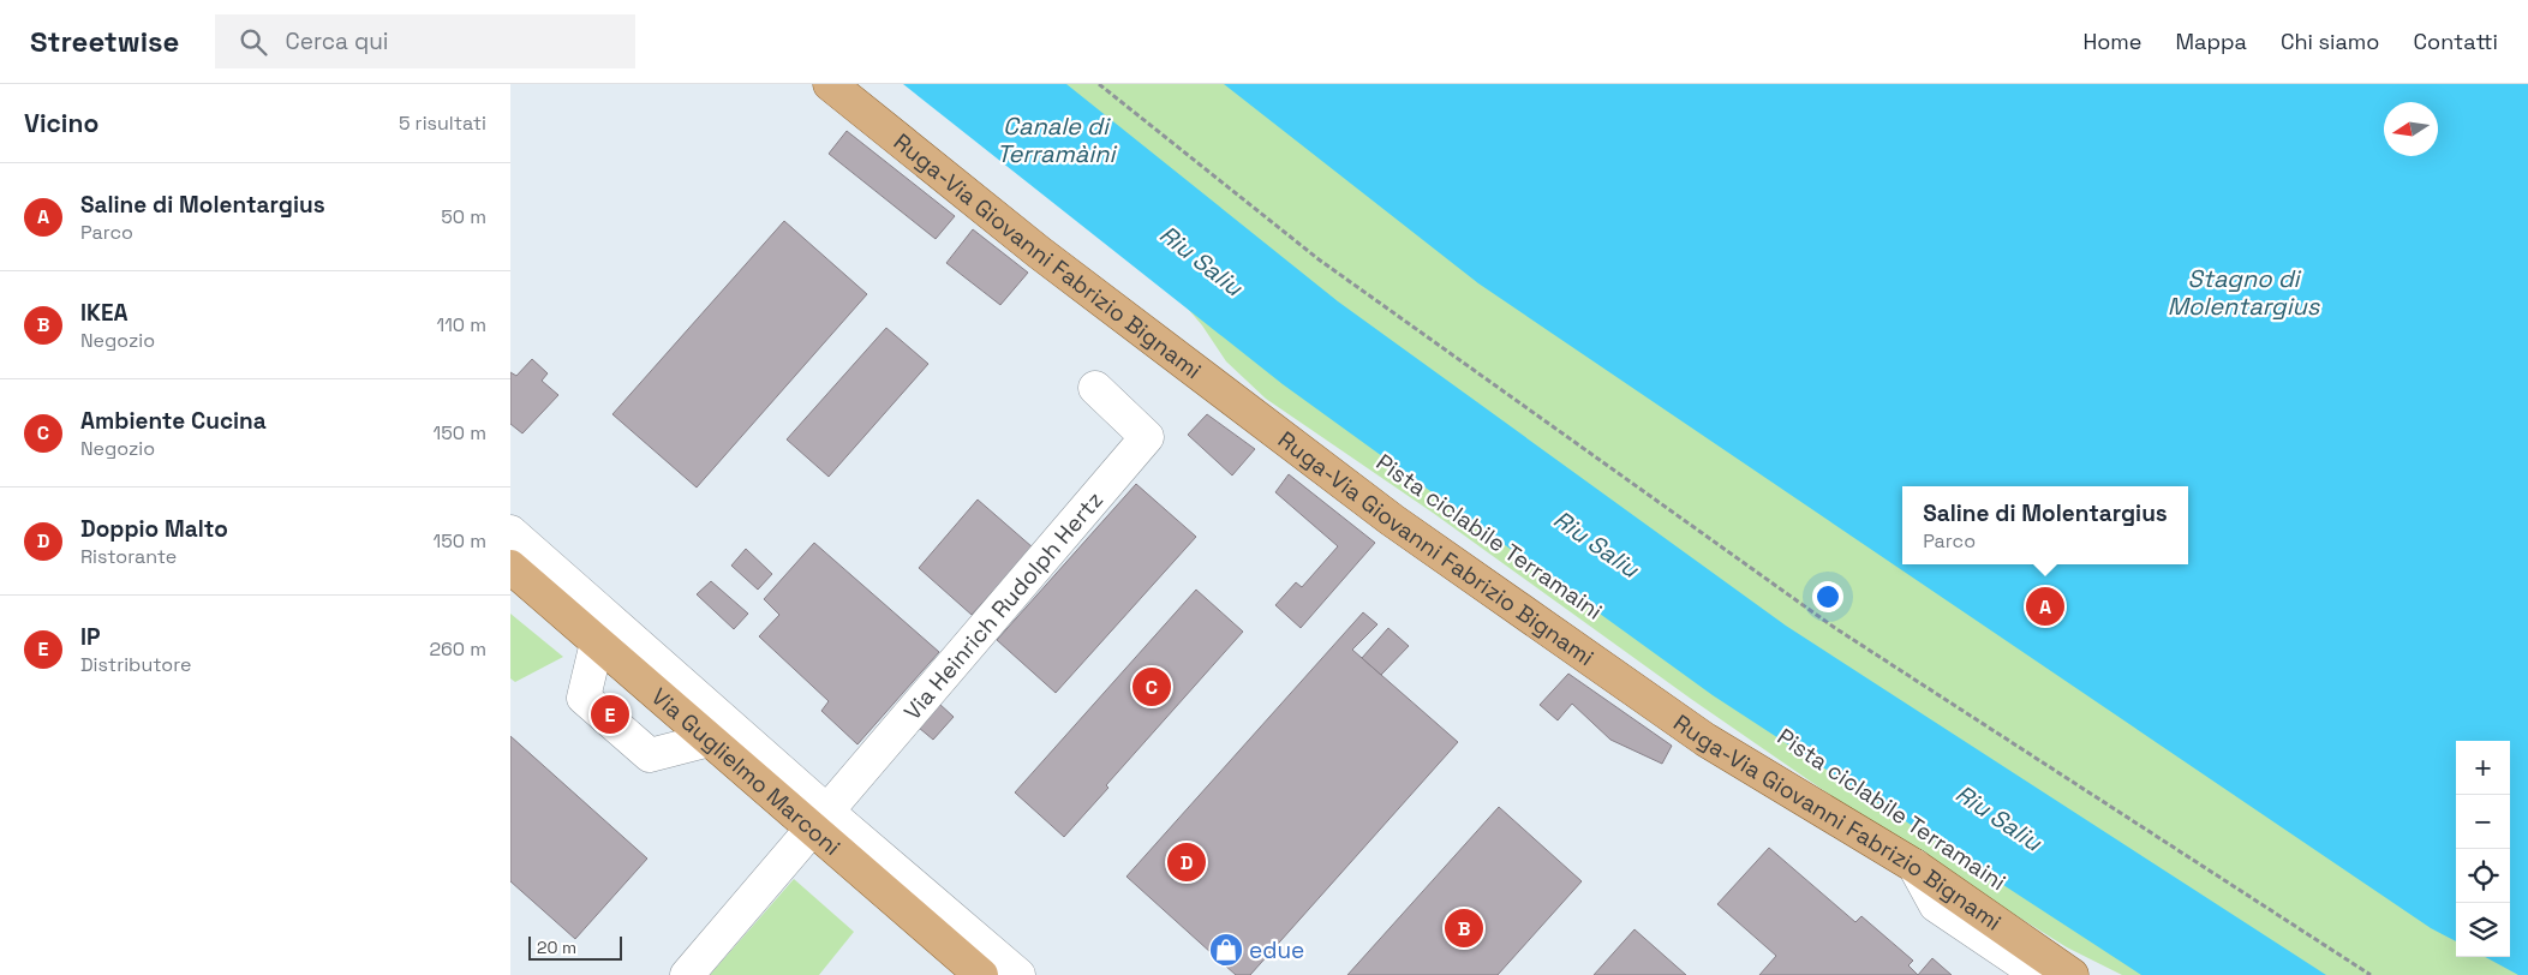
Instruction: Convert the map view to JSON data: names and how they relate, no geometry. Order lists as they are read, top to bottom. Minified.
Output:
{"streets":{"main road":["Ruga-Via Giovanni Fabrizio Bignami","Via Guglielmo Marconi"],"street":["Via Heinrich Rudolph Hertz"]},"crossings":[["Via Heinrich Rudolph Hertz","Via Guglielmo Marconi"]],"water":["Canale di Terramàini","Riu Saliu","Stagno di Molentargius"],"places":{"shop":["edue"]},"scale_bar":"20 m","north":"left","page":{"header":"Streetwise","search":"Cerca qui","nav":["Home","Mappa","Chi siamo","Contatti"],"heading":["Vicino","5 risultati"],"list":[{"mark":"A","name":"Saline di Molentargius","note":"Parco","value":"50 m"},{"mark":"B","name":"IKEA","note":"Negozio","value":"110 m"},{"mark":"C","name":"Ambiente Cucina","note":"Negozio","value":"150 m"},{"mark":"D","name":"Doppio Malto","note":"Ristorante","value":"150 m"},{"mark":"E","name":"IP","note":"Distributore","value":"260 m"}],"popup":["Saline di Molentargius","Parco"],"pins":["A","C","E","D","B"],"map_buttons":["+","−"],"scale":"20 m"}}
